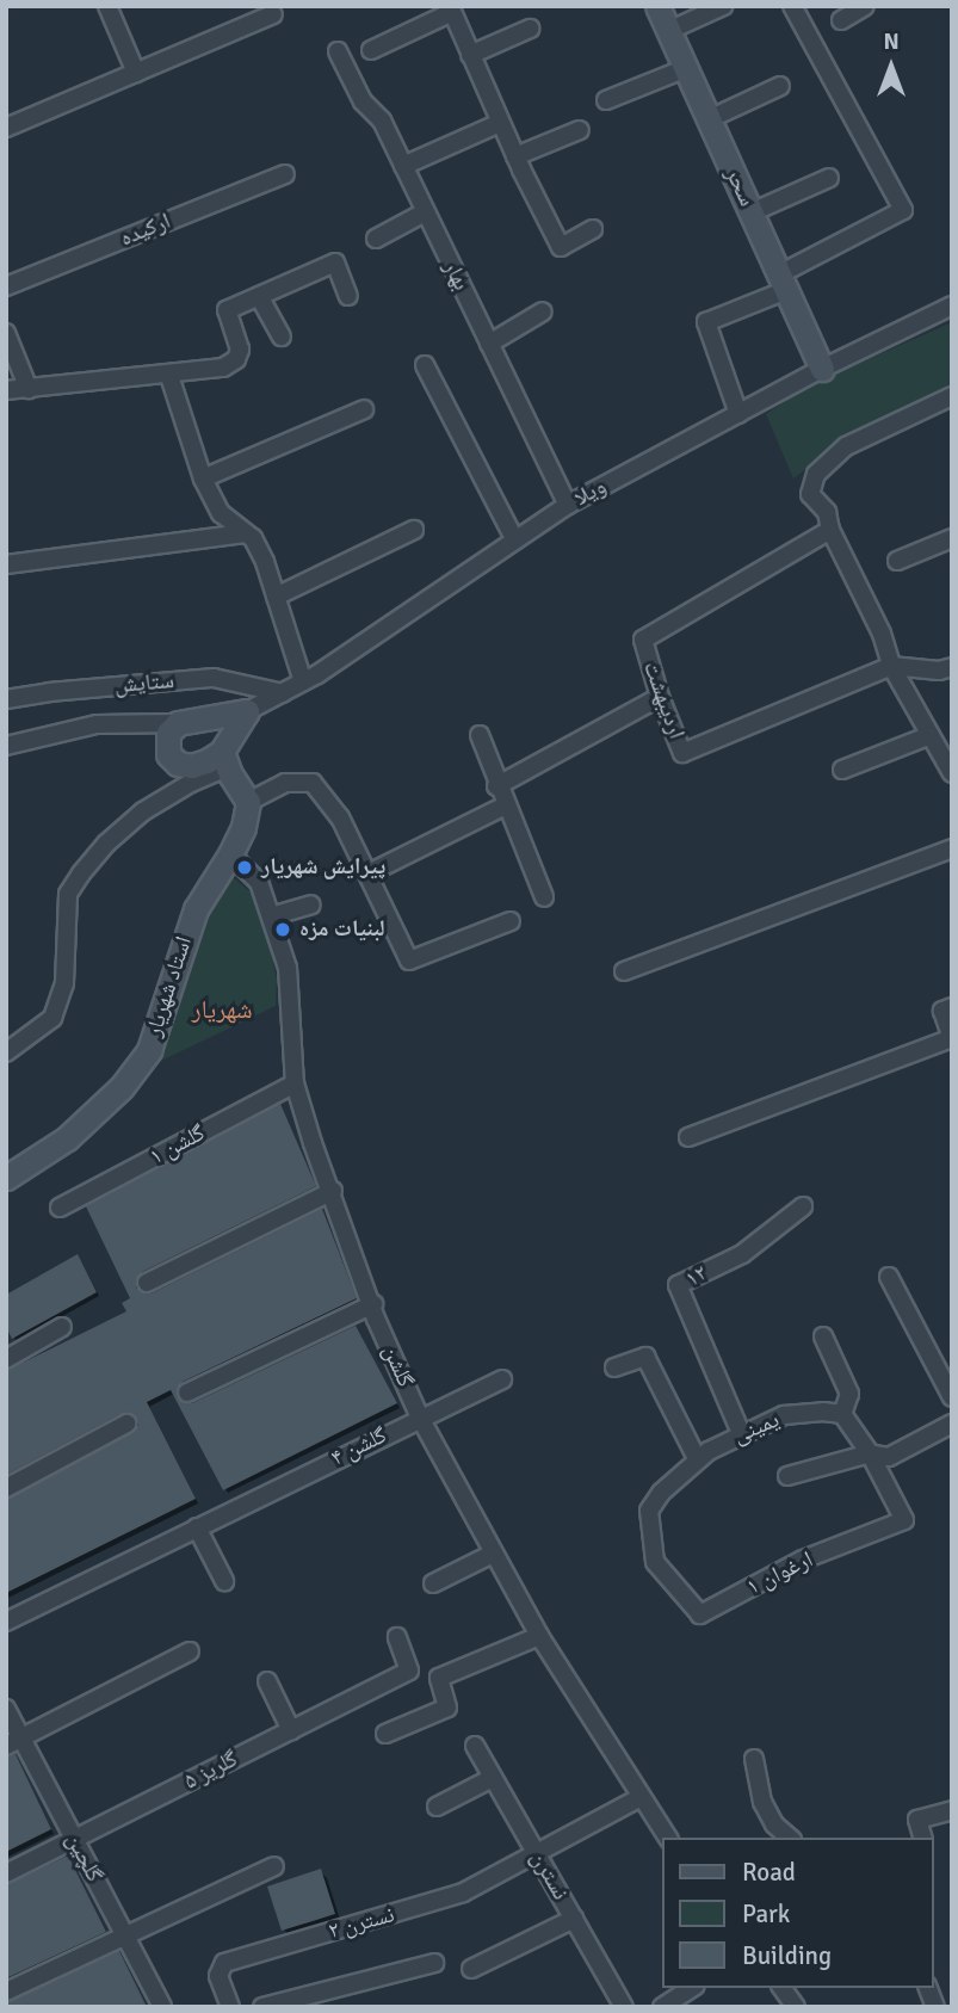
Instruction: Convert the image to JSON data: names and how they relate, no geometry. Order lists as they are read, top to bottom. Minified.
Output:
{"streets":{"street":["سحر","ارکیده","بهار","ویلا","ستایش","اردیبهشت","استاد شهریار","گلشن ۱","۱۲","گلشن","یمینی","گلشن ۴","ارغوان ۱","گلریز ۵","گلچین","نسترن","نسترن ۲"]},"crossings":[["سحر","ویلا"],["بهار","ویلا"],["ویلا","ستایش"],["استاد شهریار","گلشن"],["گلشن ۱","گلشن"],["۱۲","یمینی"],["گلشن","گلشن ۴"],["گلشن","نسترن ۲"],["یمینی","ارغوان ۱"],["گلریز ۵","گلچین"],["نسترن","نسترن ۲"]],"districts":["شهریار"],"places":["پیرایش شهریار","لبنیات مزه"],"legend":["Road","Park","Building"],"north":"top"}
